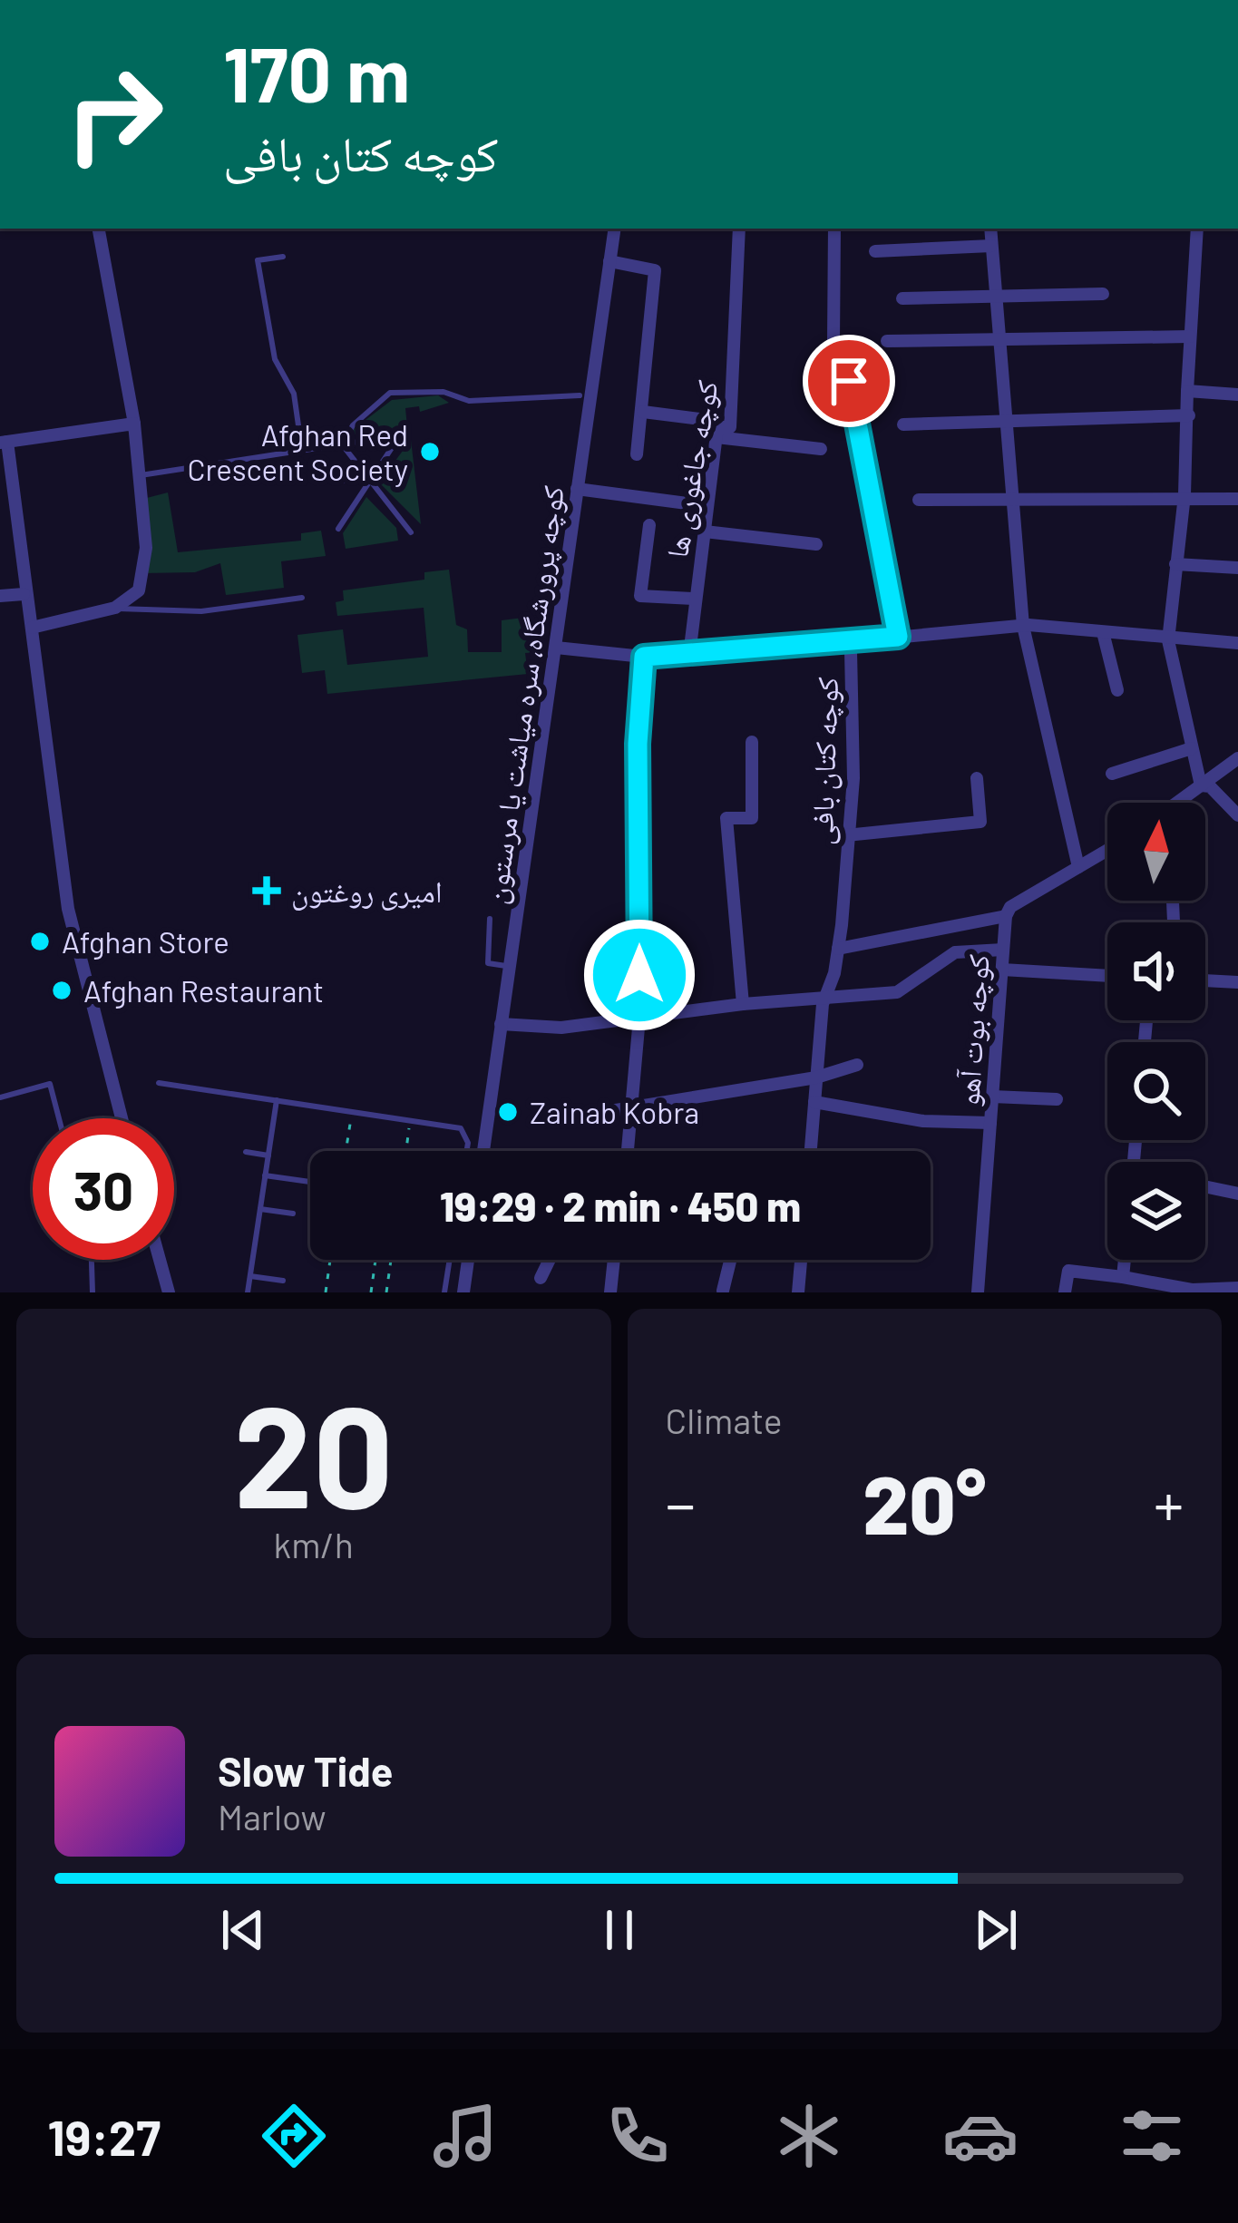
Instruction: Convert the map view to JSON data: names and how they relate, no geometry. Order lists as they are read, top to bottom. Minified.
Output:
{"streets":{"street":["کوچه جاغوری ها","کوچه پرورشگاه، سره میاشت یا مرستون","کوچه کتان بافی","کوچه بوت آهو"]},"crossings":[["کوچه جاغوری ها","کوچه کتان بافی"],["کوچه پرورشگاه، سره میاشت یا مرستون","کوچه کتان بافی"]],"places":{"other":["Afghan Red Crescent Society","Afghan Store","Afghan Restaurant","Zainab Kobra"],"health":["امیری روغتون"]},"north":"top","page":{"turn":["170 m","کوچه کتان بافی"],"limit":"30","trip":"19:29 · 2 min · 450 m","tile":[["20","km/h"],"Climate"],"heat":["−","20°","+"],"song":["Slow Tide","Marlow"],"tabs":"19:27"}}
